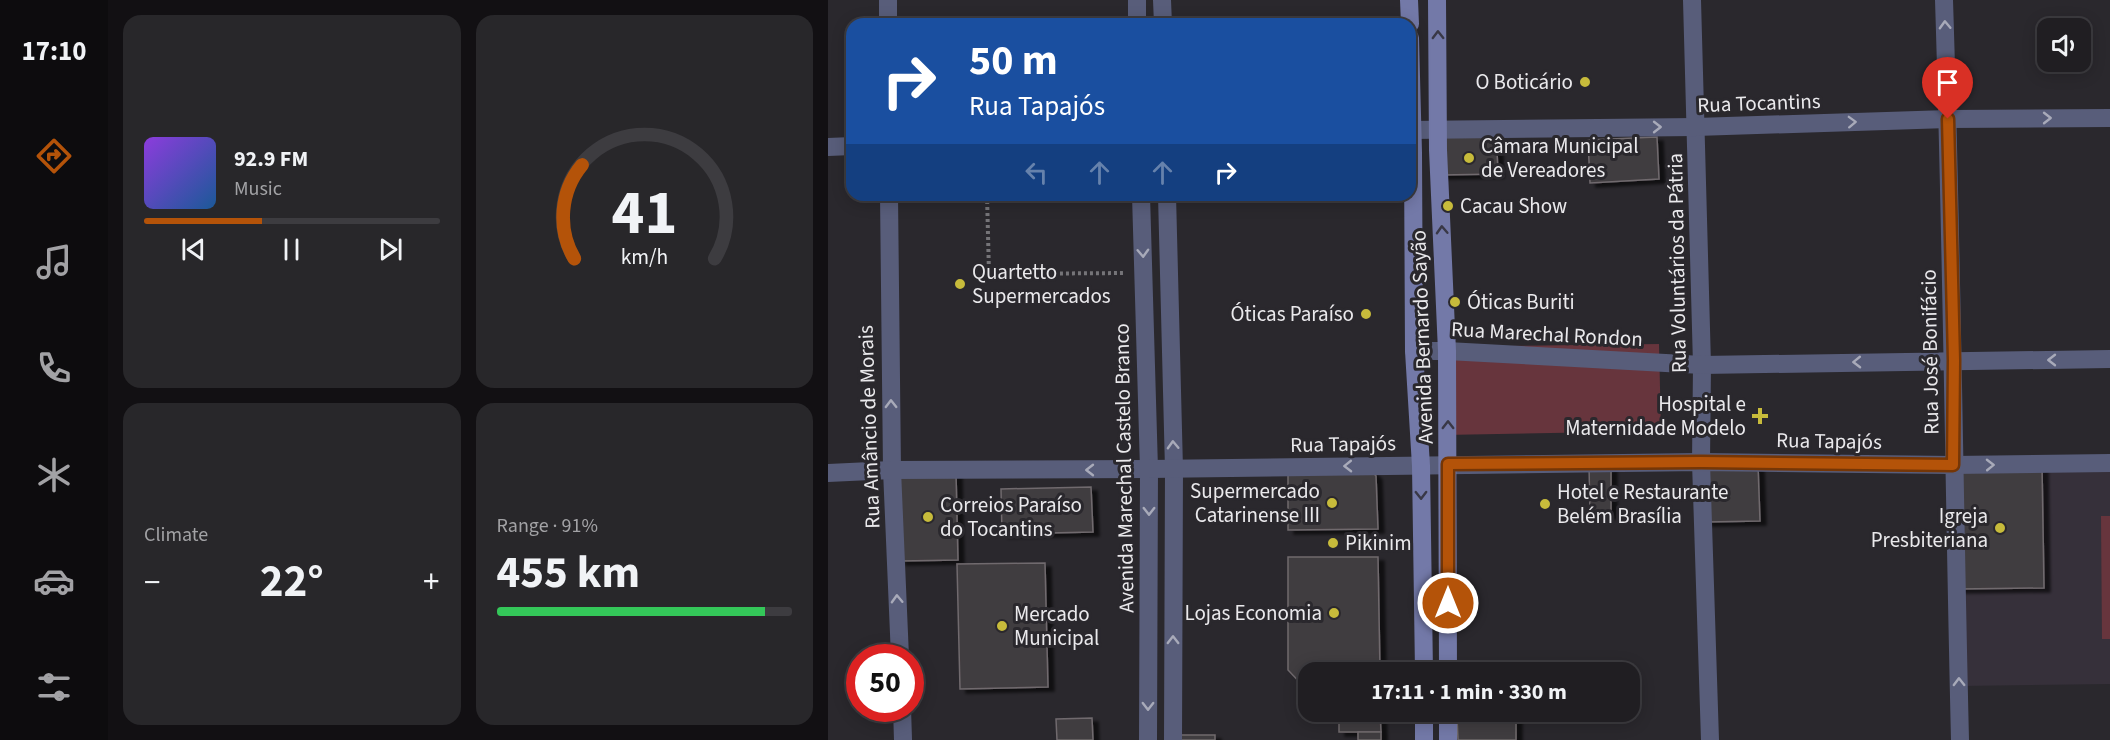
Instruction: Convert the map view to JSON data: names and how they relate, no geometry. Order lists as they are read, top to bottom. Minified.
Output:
{"streets":{"main road":["Avenida Bernardo Sayão"],"street":["Rua Tocantins","Rua Voluntários da Pátria","Rua Marechal Rondon","Rua José Bonifácio","Rua Amâncio de Morais","Rua Tapajós","Avenida Marechal Castelo Branco"]},"crossings":[["Rua Tocantins","Rua Voluntários da Pátria"],["Rua Tocantins","Avenida Bernardo Sayão"],["Rua Tocantins","Rua José Bonifácio"],["Rua Voluntários da Pátria","Rua Marechal Rondon"],["Rua Voluntários da Pátria","Rua Tapajós"],["Rua Marechal Rondon","Avenida Bernardo Sayão"],["Rua Marechal Rondon","Rua José Bonifácio"],["Avenida Bernardo Sayão","Rua Tapajós"],["Rua José Bonifácio","Rua Tapajós"],["Rua Amâncio de Morais","Rua Tapajós"],["Rua Tapajós","Avenida Marechal Castelo Branco"]],"one_way":["Rua Tocantins","Rua Marechal Rondon","Rua José Bonifácio","Rua Amâncio de Morais"],"places":{"other":["O Boticário","Câmara Municipal de Vereadores","Cacau Show","Quartetto Supermercados","Óticas Buriti","Óticas Paraíso","Supermercado Catarinense III","Hotel e Restaurante Belém Brasília","Correios Paraíso do Tocantins","Igreja Presbiteriana","Pikinim","Lojas Economia","Mercado Municipal"],"health":["Hospital e Maternidade Modelo"]},"page":{"tabs":"17:10","turn":["50 m","Rua Tapajós"],"song":["92.9 FM","Music"],"tile":["Climate",["Range · 91%","455 km"]],"heat":["−","22°","+"],"limit":"50","trip":"17:11 · 1 min · 330 m","gauge":["41","km/h"]}}
